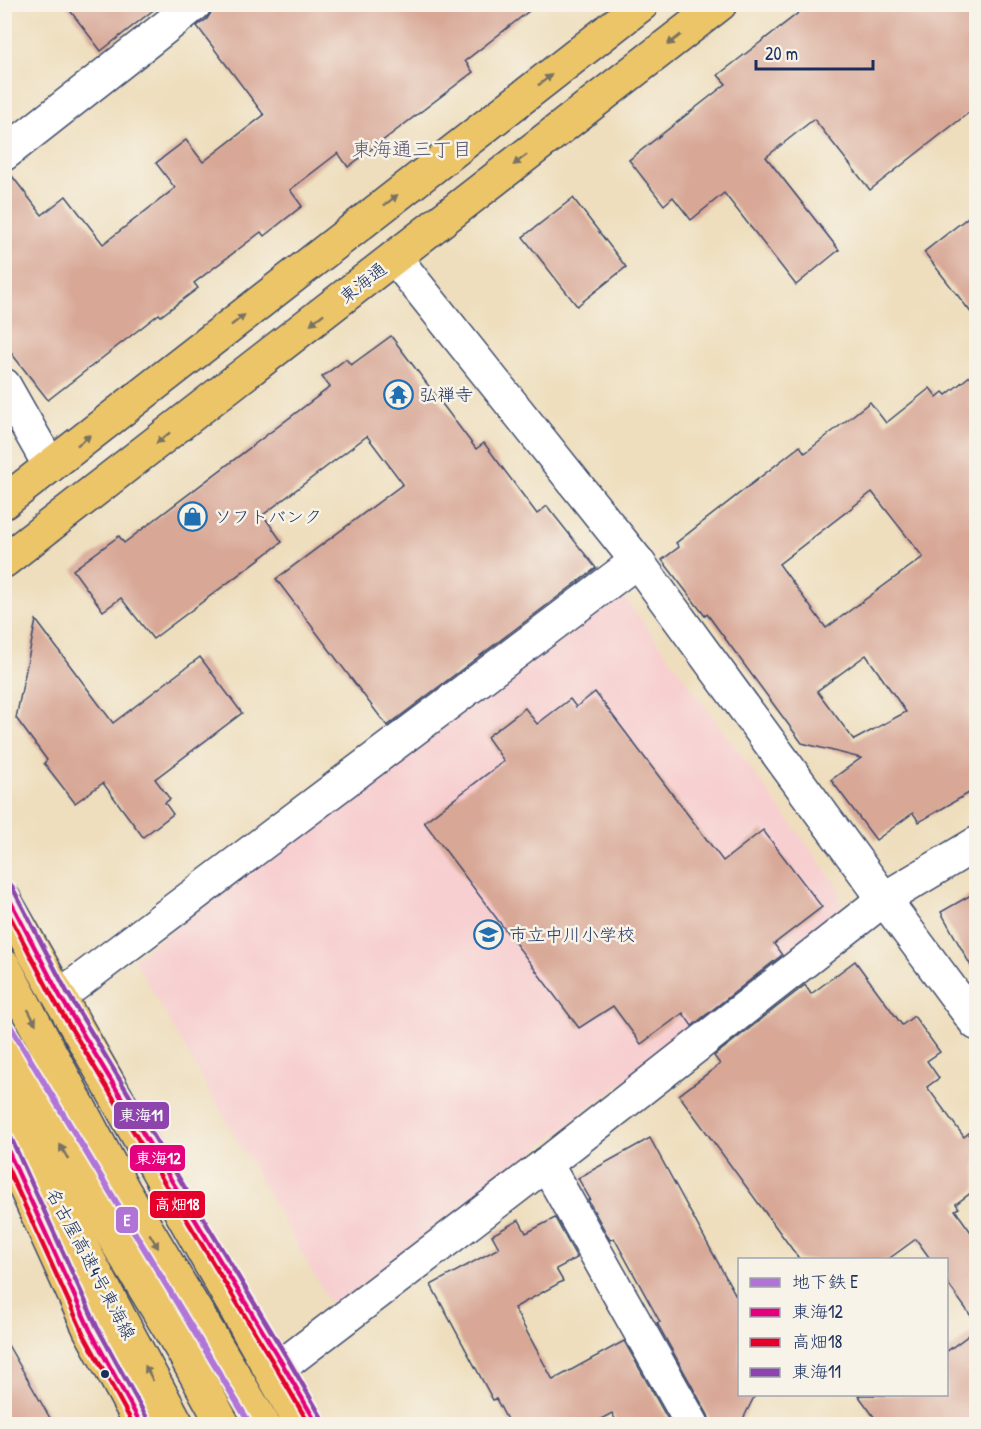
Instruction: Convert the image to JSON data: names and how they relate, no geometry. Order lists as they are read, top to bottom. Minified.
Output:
{"streets":{"main road":["東海通","名古屋高速4号東海線"]},"districts":["東海通三丁目"],"places":{"temple":["弘禅寺"],"shop":["ソフトバンク"],"school or university":["市立中川小学校"]},"lines":["transit line 東海11","transit line 東海12","transit line 高畑18","metro line E"],"legend":["地下鉄 E","東海12","高畑18","東海11"],"scale_bar":"20 m"}
